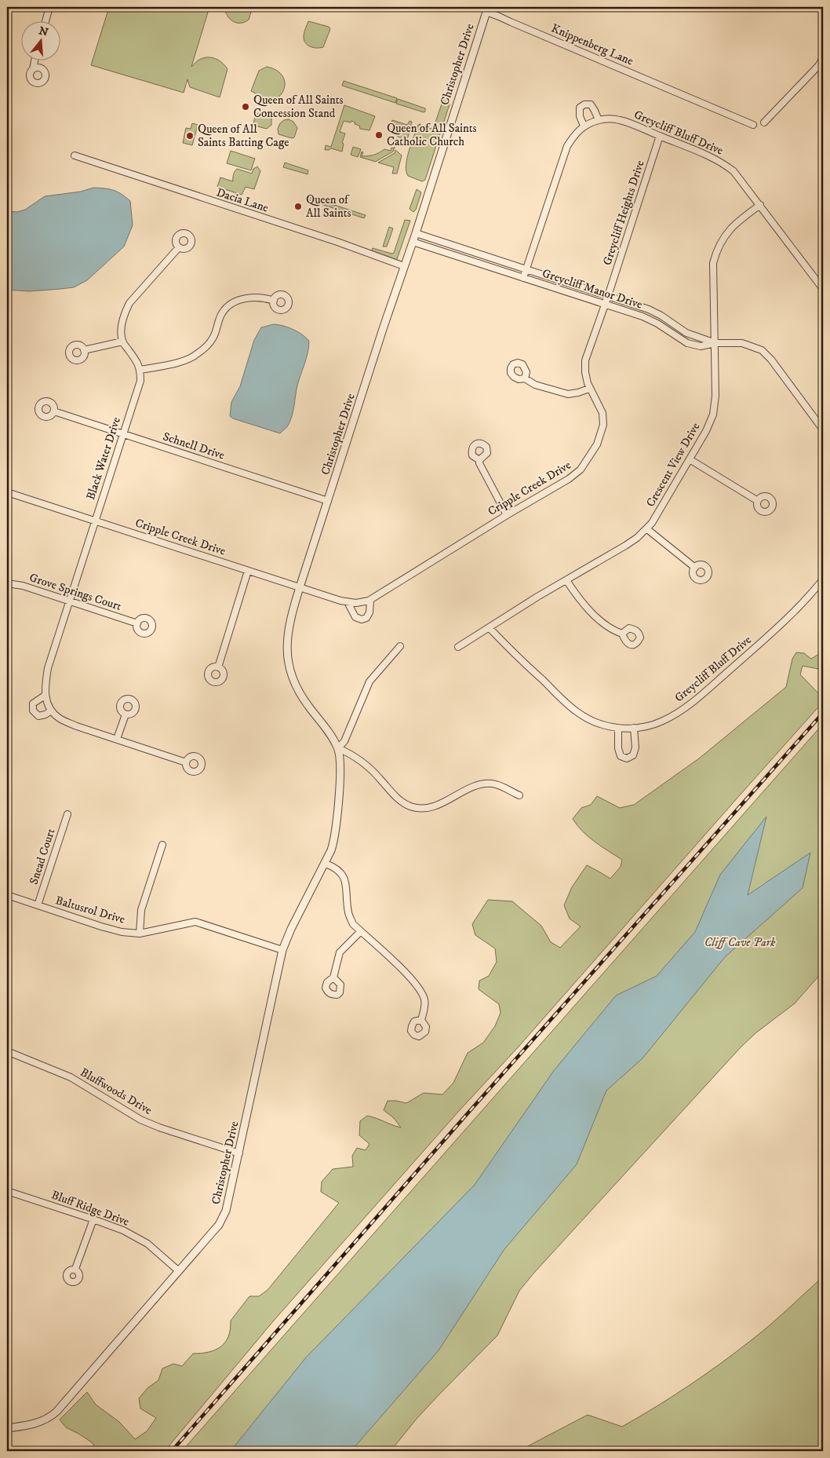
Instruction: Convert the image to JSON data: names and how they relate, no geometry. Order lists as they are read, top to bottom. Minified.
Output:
{"streets":{"street":["Knippenberg Lane","Christopher Drive","Greycliff Bluff Drive","Dacia Lane","Greycliff Heights Drive","Greycliff Manor Drive","Schnell Drive","Black Water Drive","Crescent View Drive","Cripple Creek Drive","Grove Springs Court","Snead Court","Baltusrol Drive","Bluffwoods Drive","Bluff Ridge Drive"]},"crossings":[["Knippenberg Lane","Christopher Drive"],["Christopher Drive","Dacia Lane"],["Christopher Drive","Greycliff Manor Drive"],["Christopher Drive","Schnell Drive"],["Christopher Drive","Cripple Creek Drive"],["Christopher Drive","Baltusrol Drive"],["Christopher Drive","Bluffwoods Drive"],["Christopher Drive","Bluff Ridge Drive"],["Greycliff Bluff Drive","Greycliff Heights Drive"],["Greycliff Bluff Drive","Crescent View Drive"],["Greycliff Heights Drive","Greycliff Manor Drive"],["Greycliff Heights Drive","Cripple Creek Drive"],["Greycliff Manor Drive","Crescent View Drive"],["Greycliff Manor Drive","Cripple Creek Drive"],["Schnell Drive","Black Water Drive"],["Black Water Drive","Cripple Creek Drive"],["Black Water Drive","Grove Springs Court"],["Snead Court","Baltusrol Drive"]],"parks":["Cliff Cave Park"],"places":["Queen of All Saints Concession Stand","Queen of All Saints Catholic Church","Queen of All Saints Batting Cage","Queen of All Saints"],"north":"top"}
